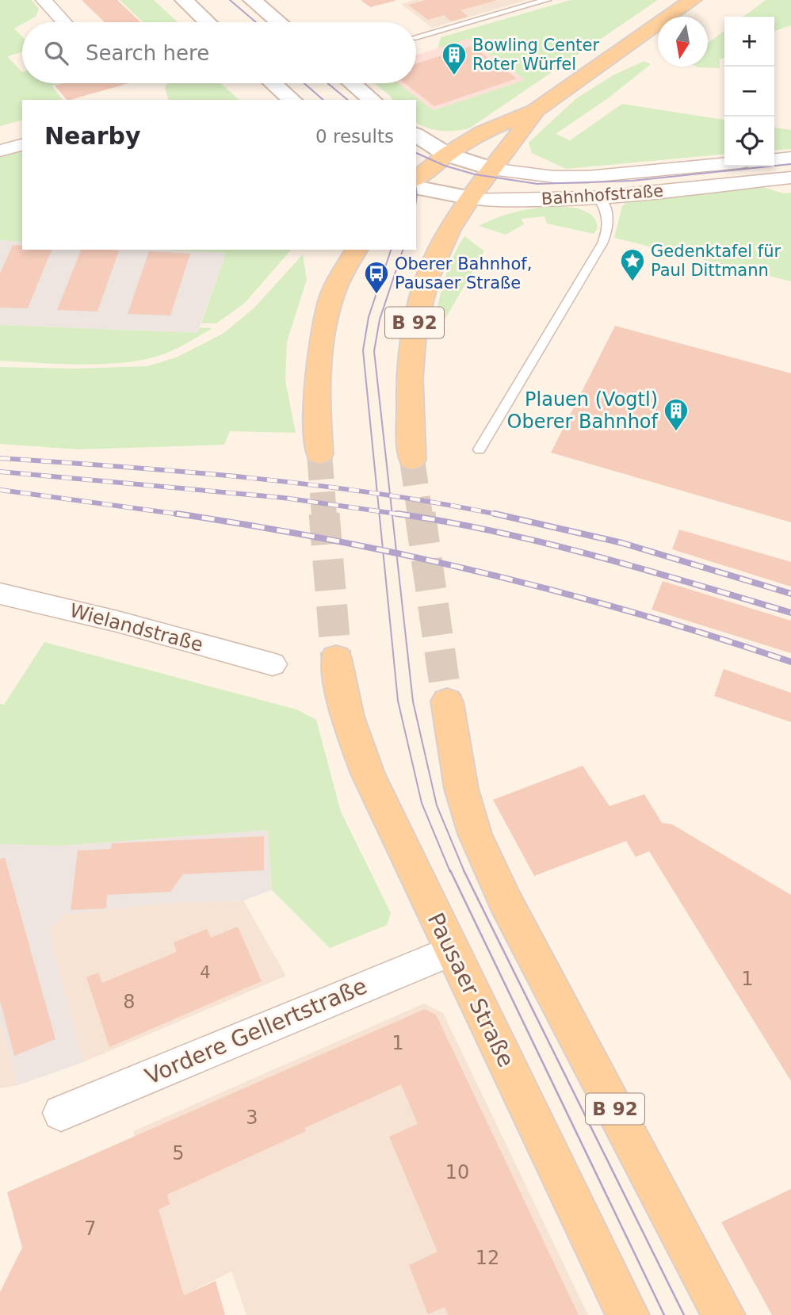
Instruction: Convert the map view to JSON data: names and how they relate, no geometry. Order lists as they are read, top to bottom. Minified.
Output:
{"streets":{"main road":["B 92","Pausaer Straße"],"street":["Bahnhofstraße","Wielandstraße","Vordere Gellertstraße"]},"crossings":[["Bahnhofstraße","B 92"],["Pausaer Straße","Vordere Gellertstraße"]],"places":{"building":["Bowling Center Roter Würfel","Plauen (Vogtl) Oberer Bahnhof"],"place":["Gedenktafel für Paul Dittmann"],"bus stop":["Oberer Bahnhof, Pausaer Straße"]},"house_numbers":["4","1","8","1","3","5","10","7","12"],"north":"bottom","page":{"map_buttons":["+","−"],"search":"Search here","heading":["Nearby","0 results"]}}
